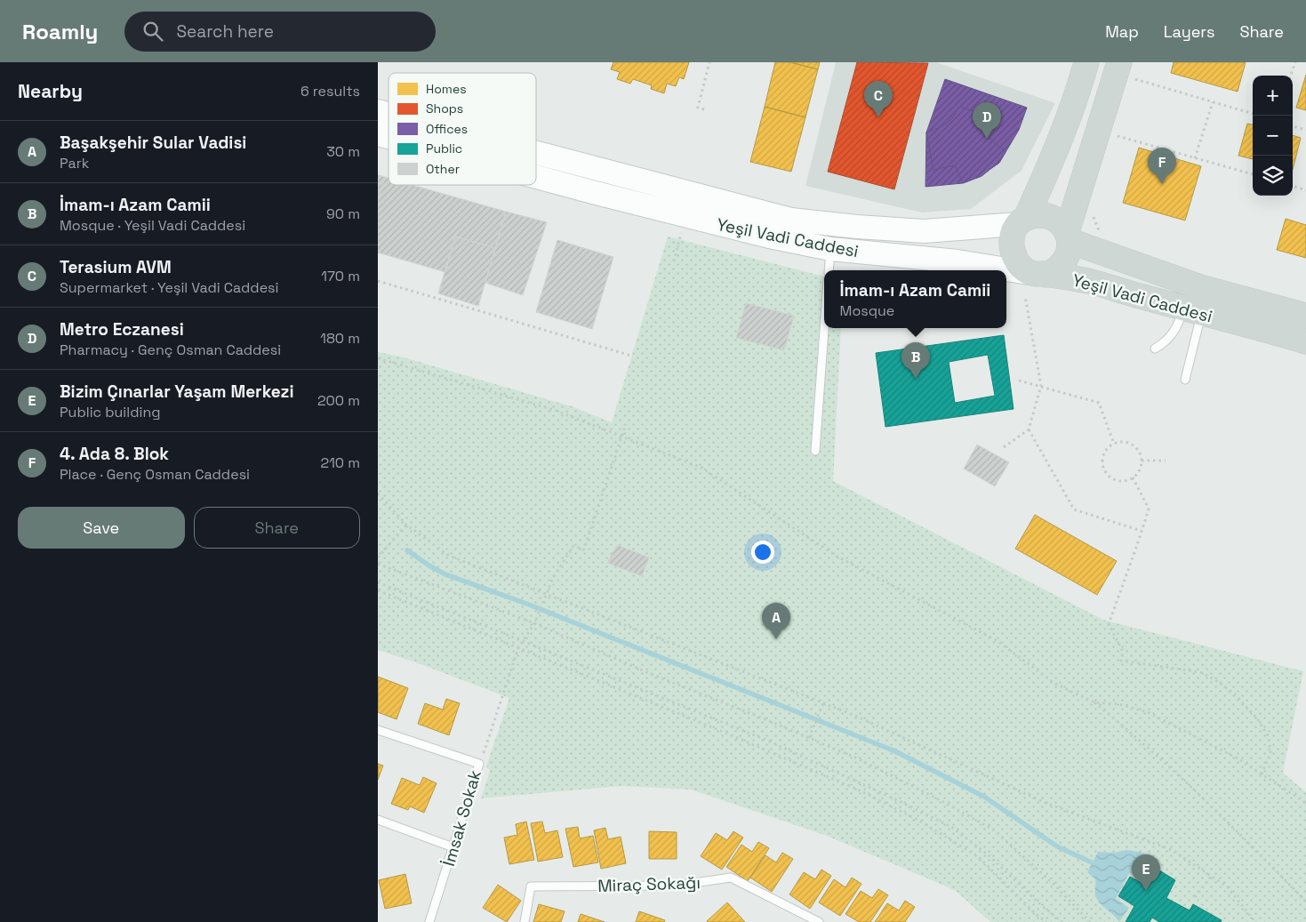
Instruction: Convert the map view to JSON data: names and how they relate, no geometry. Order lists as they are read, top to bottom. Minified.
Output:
{"streets":{"main road":["Yeşil Vadi Caddesi"],"lane":["İmsak Sokak","Miraç Sokağı"]},"legend":["Homes","Shops","Offices","Public","Other"],"page":{"header":"Roamly","search":"Search here","nav":["Map","Layers","Share"],"heading":["Nearby","6 results"],"map_buttons":["+","−"],"pins":["C","D","F","B","A","E"],"list":[{"mark":"A","name":"Başakşehir Sular Vadisi","note":"Park","value":"30 m"},{"mark":"B","name":"İmam-ı Azam Camii","note":"Mosque · Yeşil Vadi Caddesi","value":"90 m"},{"mark":"C","name":"Terasium AVM","note":"Supermarket · Yeşil Vadi Caddesi","value":"170 m"},{"mark":"D","name":"Metro Eczanesi","note":"Pharmacy · Genç Osman Caddesi","value":"180 m"},{"mark":"E","name":"Bizim Çınarlar Yaşam Merkezi","note":"Public building","value":"200 m"},{"mark":"F","name":"4. Ada 8. Blok","note":"Place · Genç Osman Caddesi","value":"210 m"}],"popup":["İmam-ı Azam Camii","Mosque"],"buttons":["Save","Share"]}}
